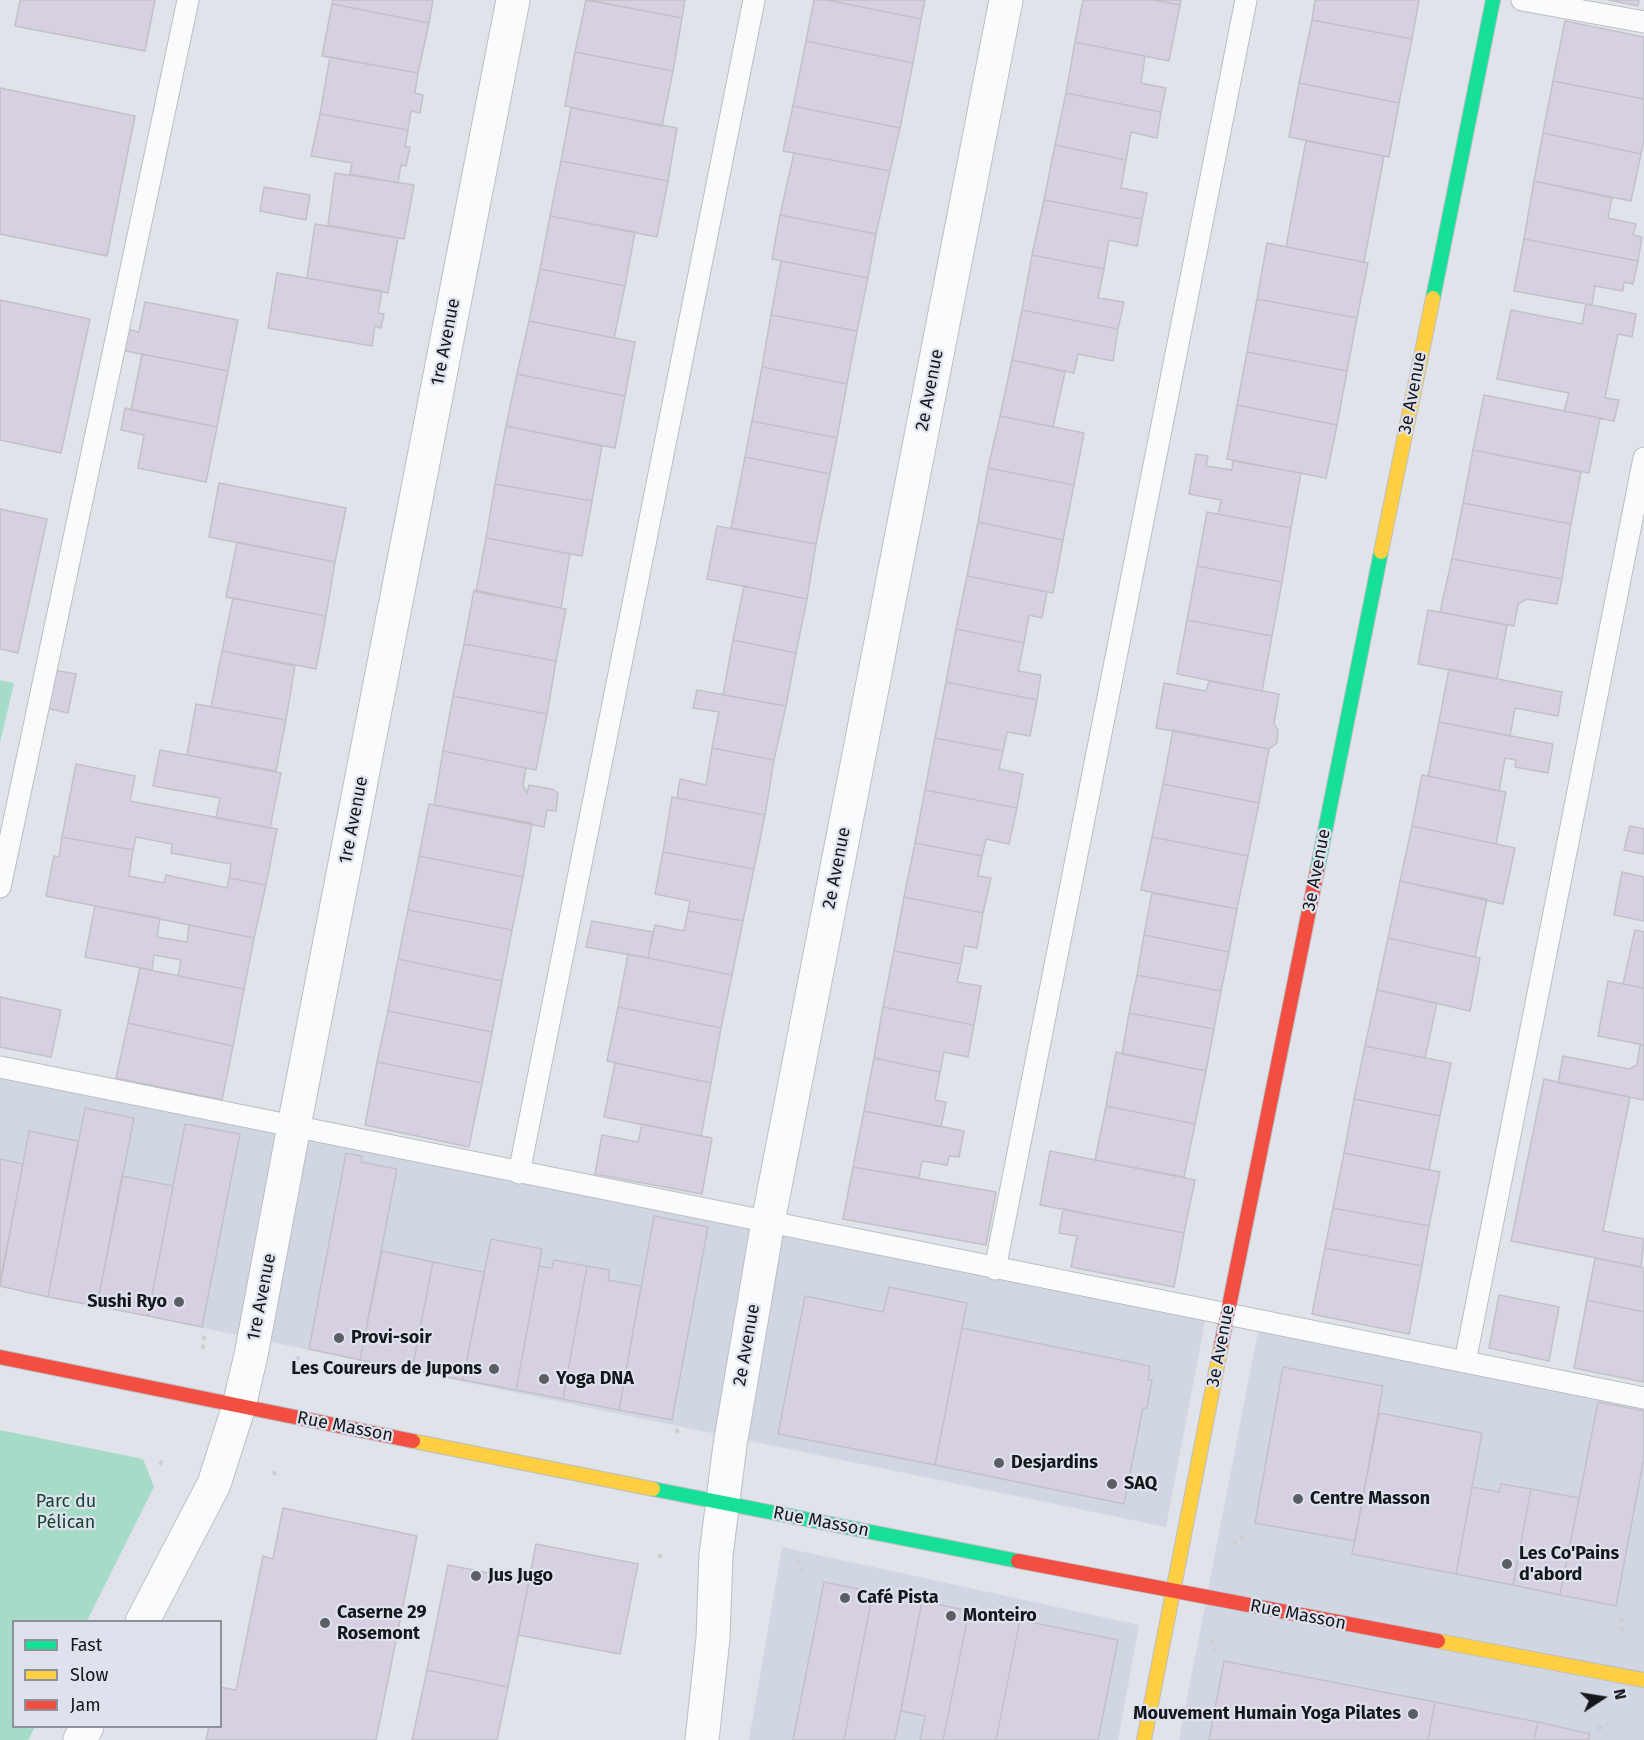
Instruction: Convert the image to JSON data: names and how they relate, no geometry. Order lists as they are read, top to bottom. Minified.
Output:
{"streets":{"street":["1re Avenue","2e Avenue","3e Avenue","Rue Masson"]},"crossings":[["1re Avenue","Rue Masson"],["2e Avenue","Rue Masson"],["3e Avenue","Rue Masson"]],"parks":["Parc du Pélican"],"places":["Sushi Ryo","Provi-soir","Les Coureurs de Jupons","Yoga DNA","Desjardins","SAQ","Centre Masson","Les Co'Pains d'abord","Jus Jugo","Café Pista","Monteiro","Caserne 29 Rosemont","Mouvement Humain Yoga Pilates"],"legend":["Fast","Slow","Jam"],"north":"right"}
